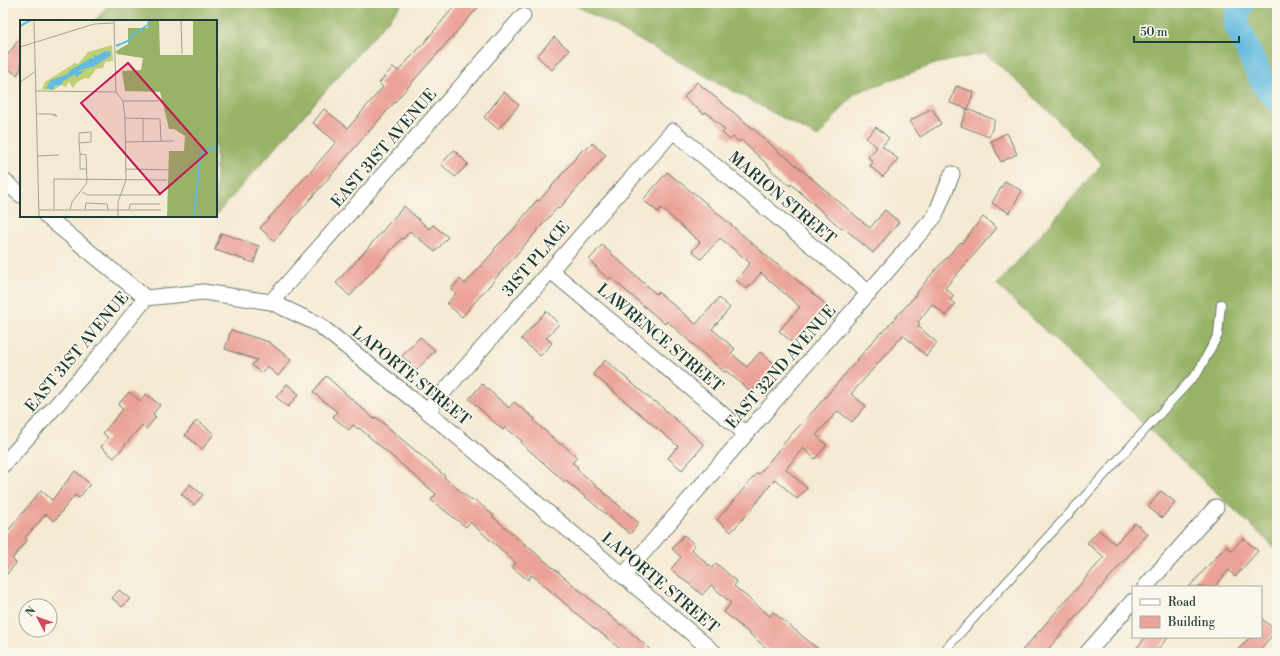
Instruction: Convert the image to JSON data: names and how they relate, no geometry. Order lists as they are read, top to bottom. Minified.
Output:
{"streets":{"street":["EAST 31ST AVENUE","MARION STREET","31ST PLACE","LAWRENCE STREET","EAST 32ND AVENUE","LAPORTE STREET"]},"crossings":[["EAST 31ST AVENUE","LAPORTE STREET"],["MARION STREET","31ST PLACE"],["MARION STREET","EAST 32ND AVENUE"],["31ST PLACE","LAWRENCE STREET"],["31ST PLACE","LAPORTE STREET"],["LAWRENCE STREET","EAST 32ND AVENUE"],["EAST 32ND AVENUE","LAPORTE STREET"]],"legend":["Road","Building"],"scale_bar":"50 m","north":"top left"}
